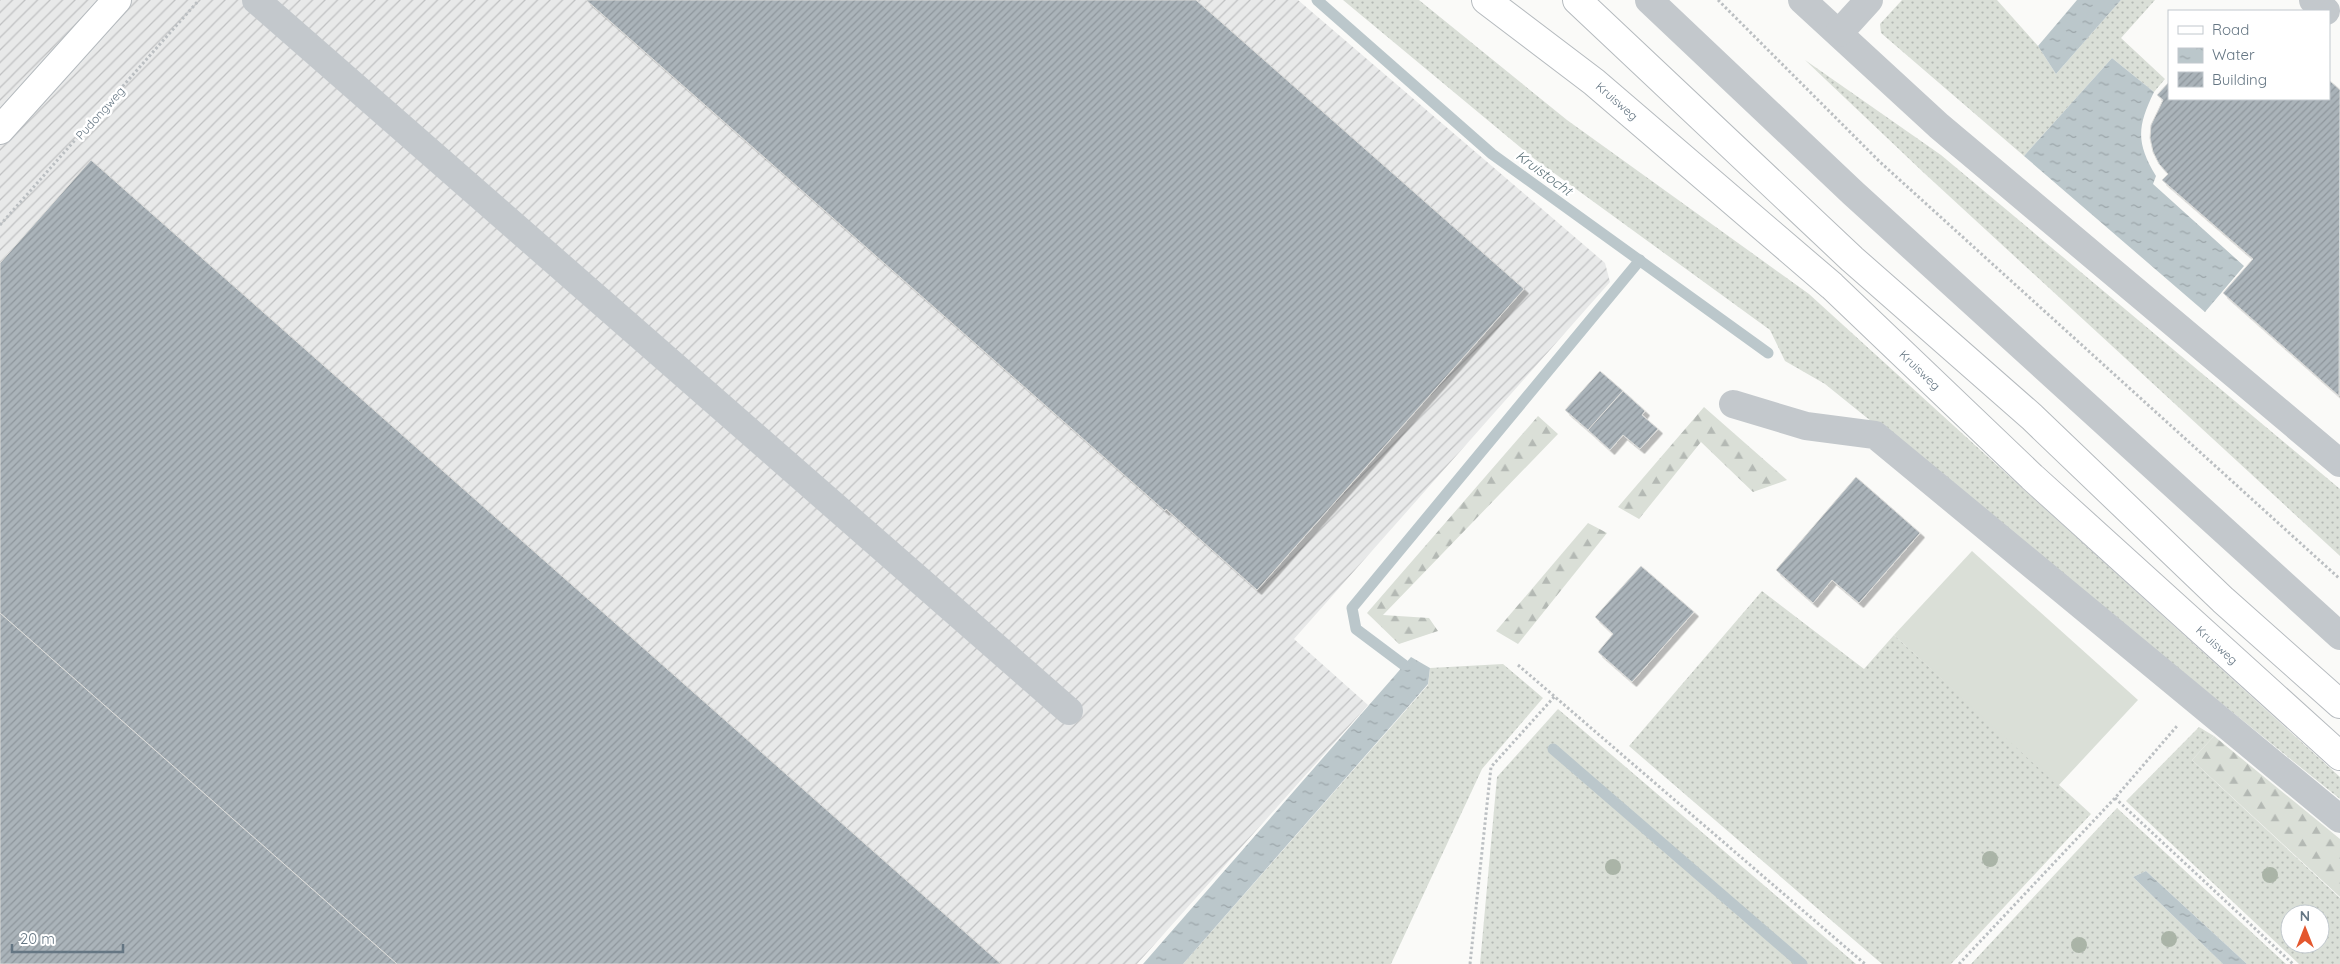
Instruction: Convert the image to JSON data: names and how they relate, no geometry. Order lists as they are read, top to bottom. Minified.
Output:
{"streets":{"main road":["Kruisweg"],"path":["Pudongweg"]},"water":["Kruistocht"],"legend":["Road","Water","Building"],"scale_bar":"20 m","north":"top"}
